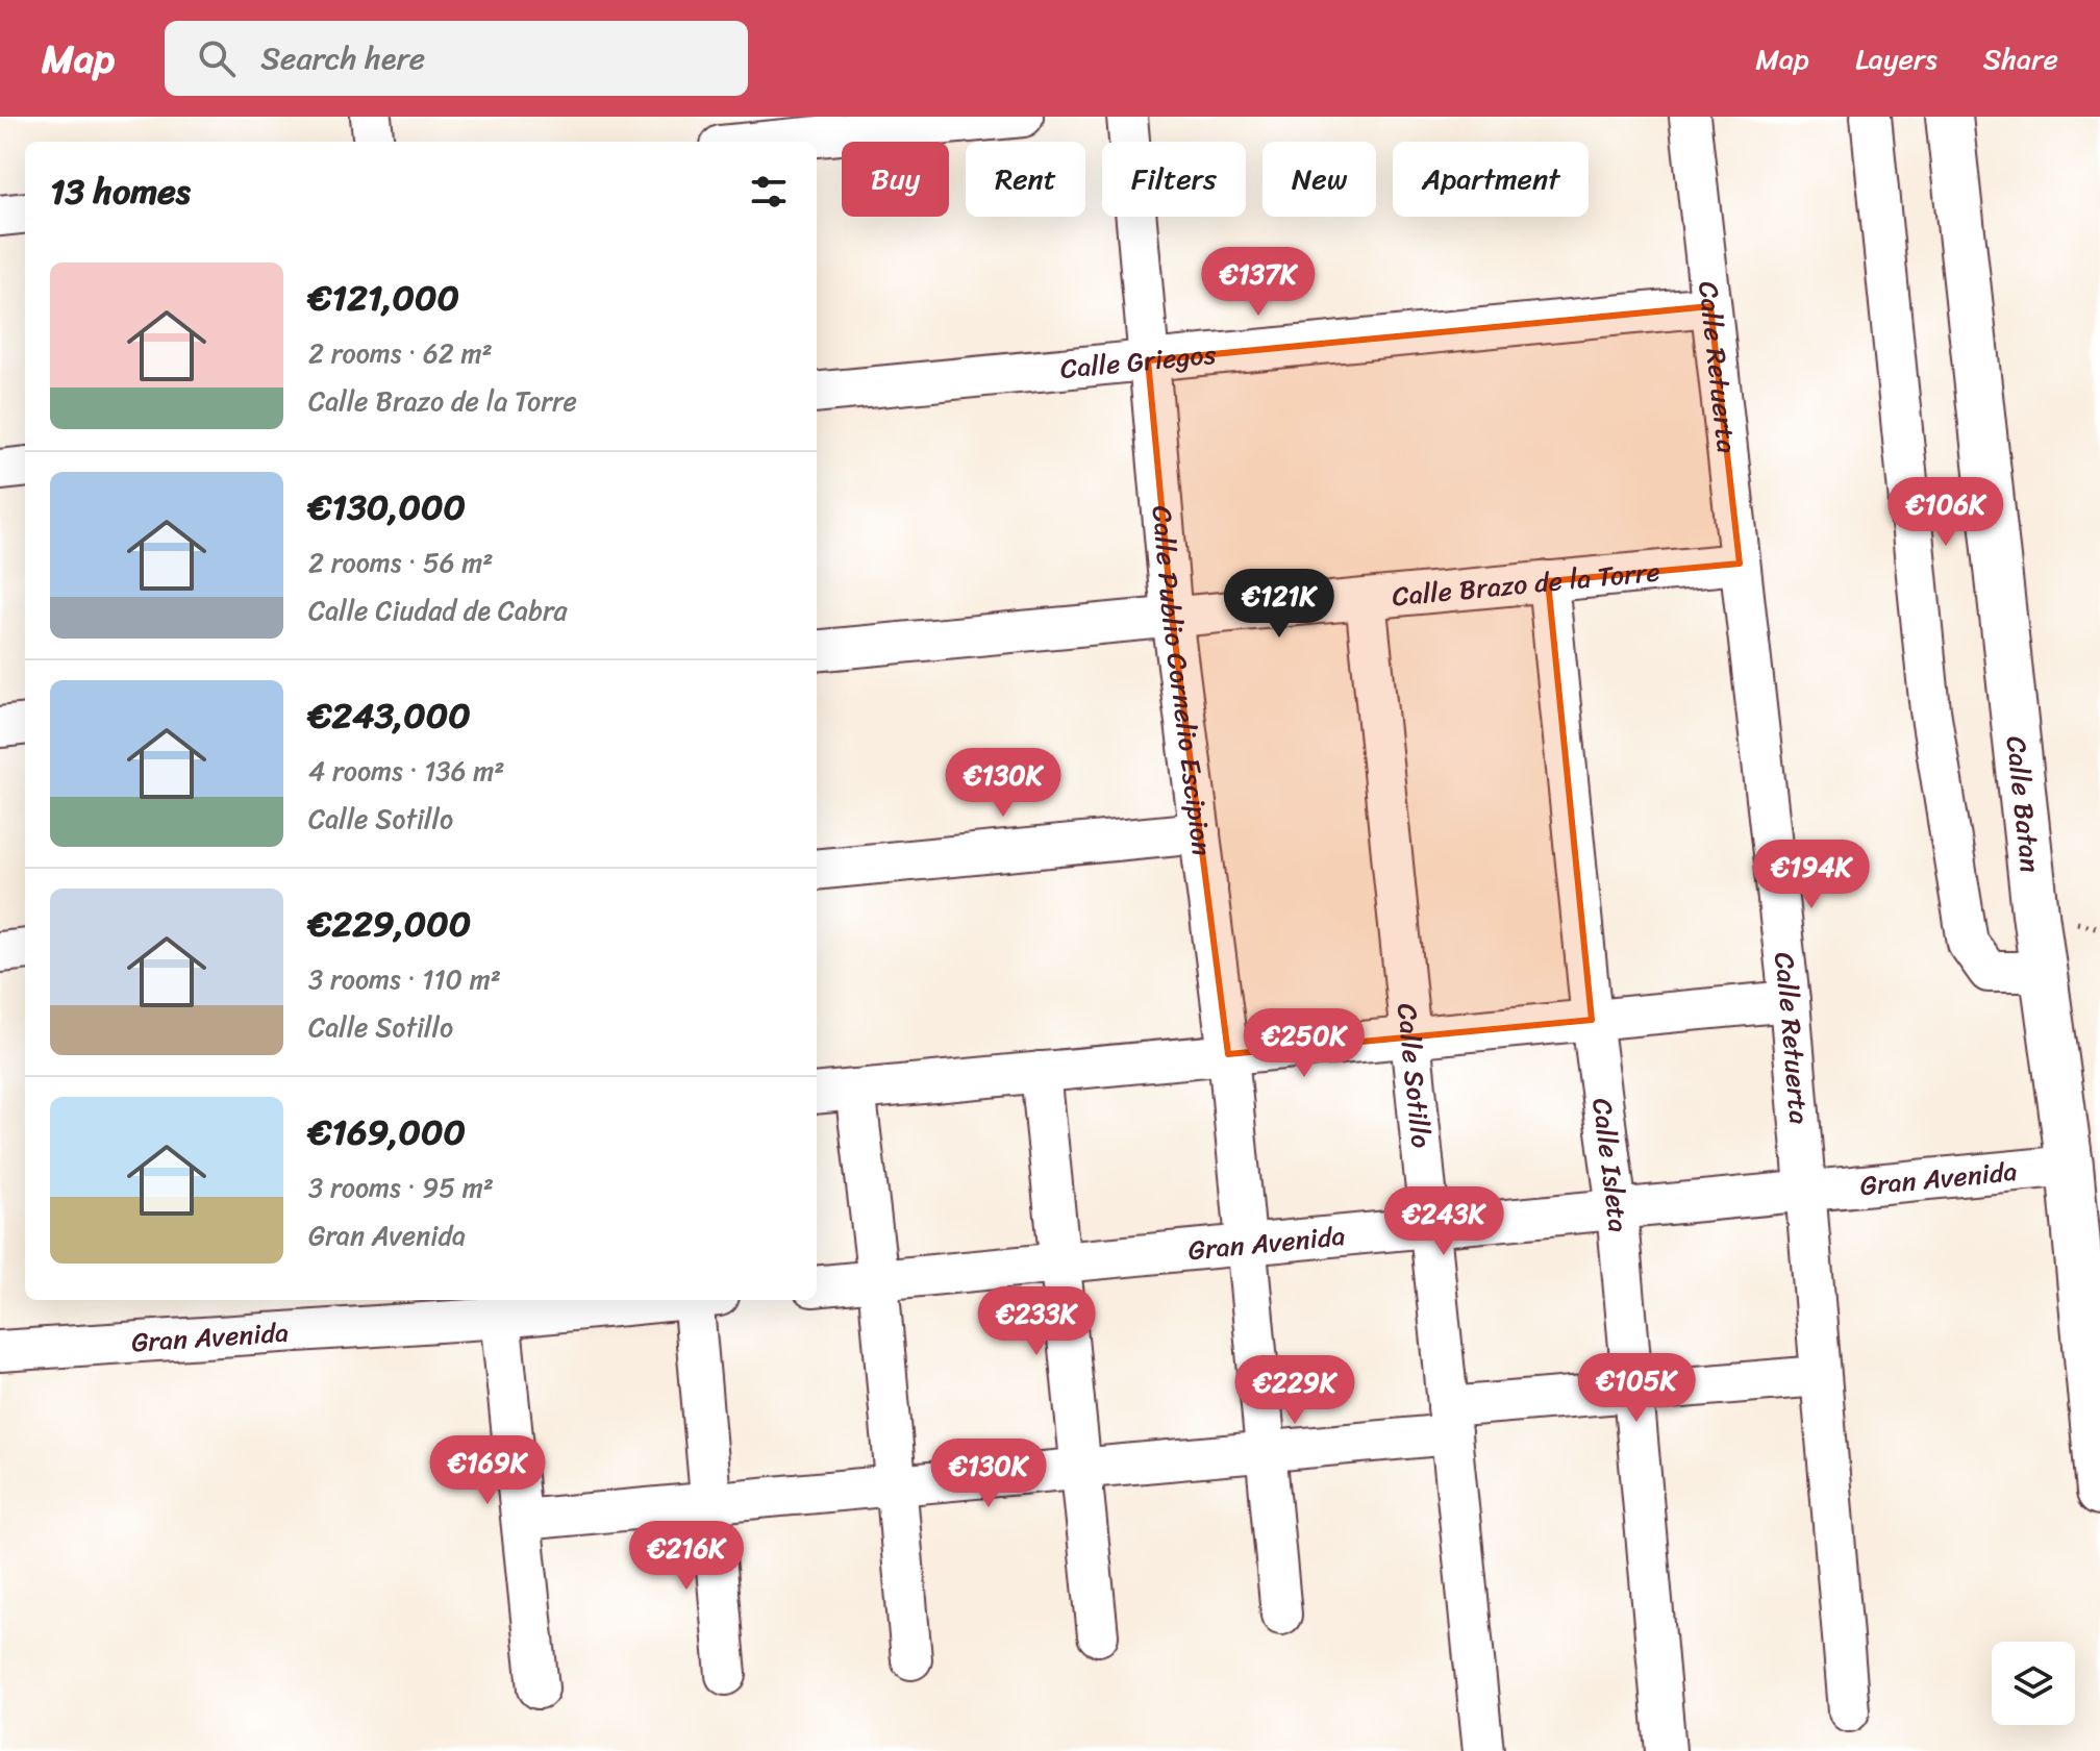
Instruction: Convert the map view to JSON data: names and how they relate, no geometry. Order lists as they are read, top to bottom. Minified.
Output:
{"streets":{"street":["Calle Griegos","Calle Retuerta","Calle Brazo de la Torre","Calle Publio Cornelio Escipion","Calle Batan","Calle Sotillo","Calle Isleta","Gran Avenida"]},"crossings":[["Calle Griegos","Calle Retuerta"],["Calle Griegos","Calle Publio Cornelio Escipion"],["Calle Retuerta","Calle Brazo de la Torre"],["Calle Retuerta","Gran Avenida"],["Calle Brazo de la Torre","Calle Publio Cornelio Escipion"],["Calle Brazo de la Torre","Calle Sotillo"],["Calle Brazo de la Torre","Calle Isleta"],["Calle Publio Cornelio Escipion","Gran Avenida"],["Calle Batan","Gran Avenida"],["Calle Sotillo","Gran Avenida"],["Calle Isleta","Gran Avenida"]],"page":{"header":"Map","search":"Search here","nav":["Map","Layers","Share"],"chip":["Buy","Rent","Filters","New","Apartment"],"heading":"13 homes","list":[{"name":"€121,000","note":"2 rooms · 62 m² · Calle Brazo de la Torre"},{"name":"€130,000","note":"2 rooms · 56 m² · Calle Ciudad de Cabra"},{"name":"€243,000","note":"4 rooms · 136 m² · Calle Sotillo"},{"name":"€229,000","note":"3 rooms · 110 m² · Calle Sotillo"},{"name":"€169,000","note":"3 rooms · 95 m² · Gran Avenida"}],"price":["€137K","€106K","€121K","€130K","€194K","€250K","€243K","€233K","€105K","€229K","€169K","€130K","€216K"]}}
